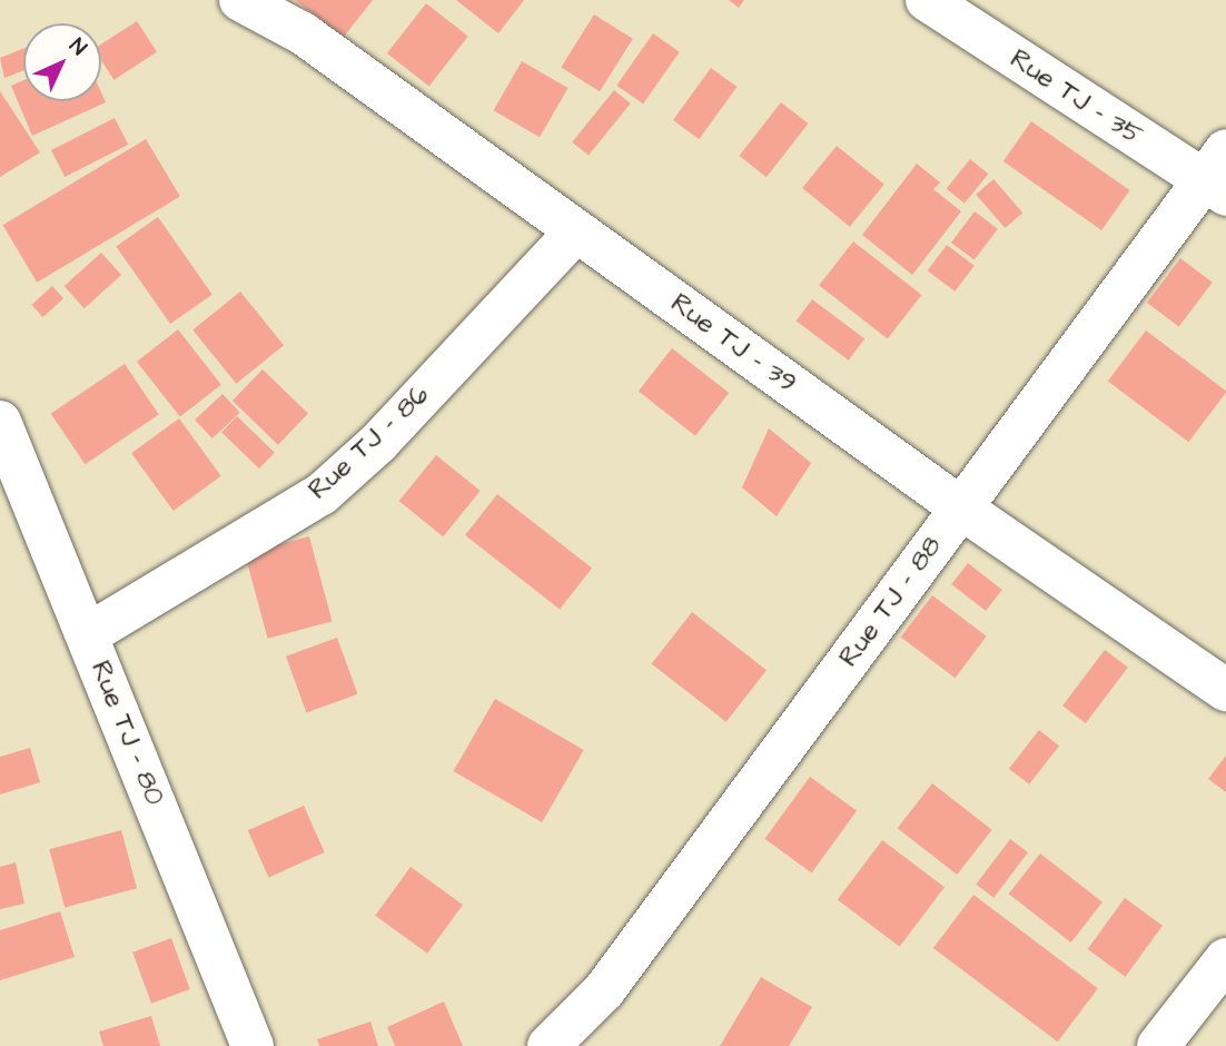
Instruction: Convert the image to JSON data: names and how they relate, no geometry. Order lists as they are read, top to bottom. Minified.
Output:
{"streets":{"street":["Rue TJ - 35","Rue TJ - 39","Rue TJ - 86","Rue TJ - 88","Rue TJ - 80"]},"crossings":[["Rue TJ - 35","Rue TJ - 88"],["Rue TJ - 39","Rue TJ - 86"],["Rue TJ - 39","Rue TJ - 88"],["Rue TJ - 86","Rue TJ - 80"]],"north":"top right"}
